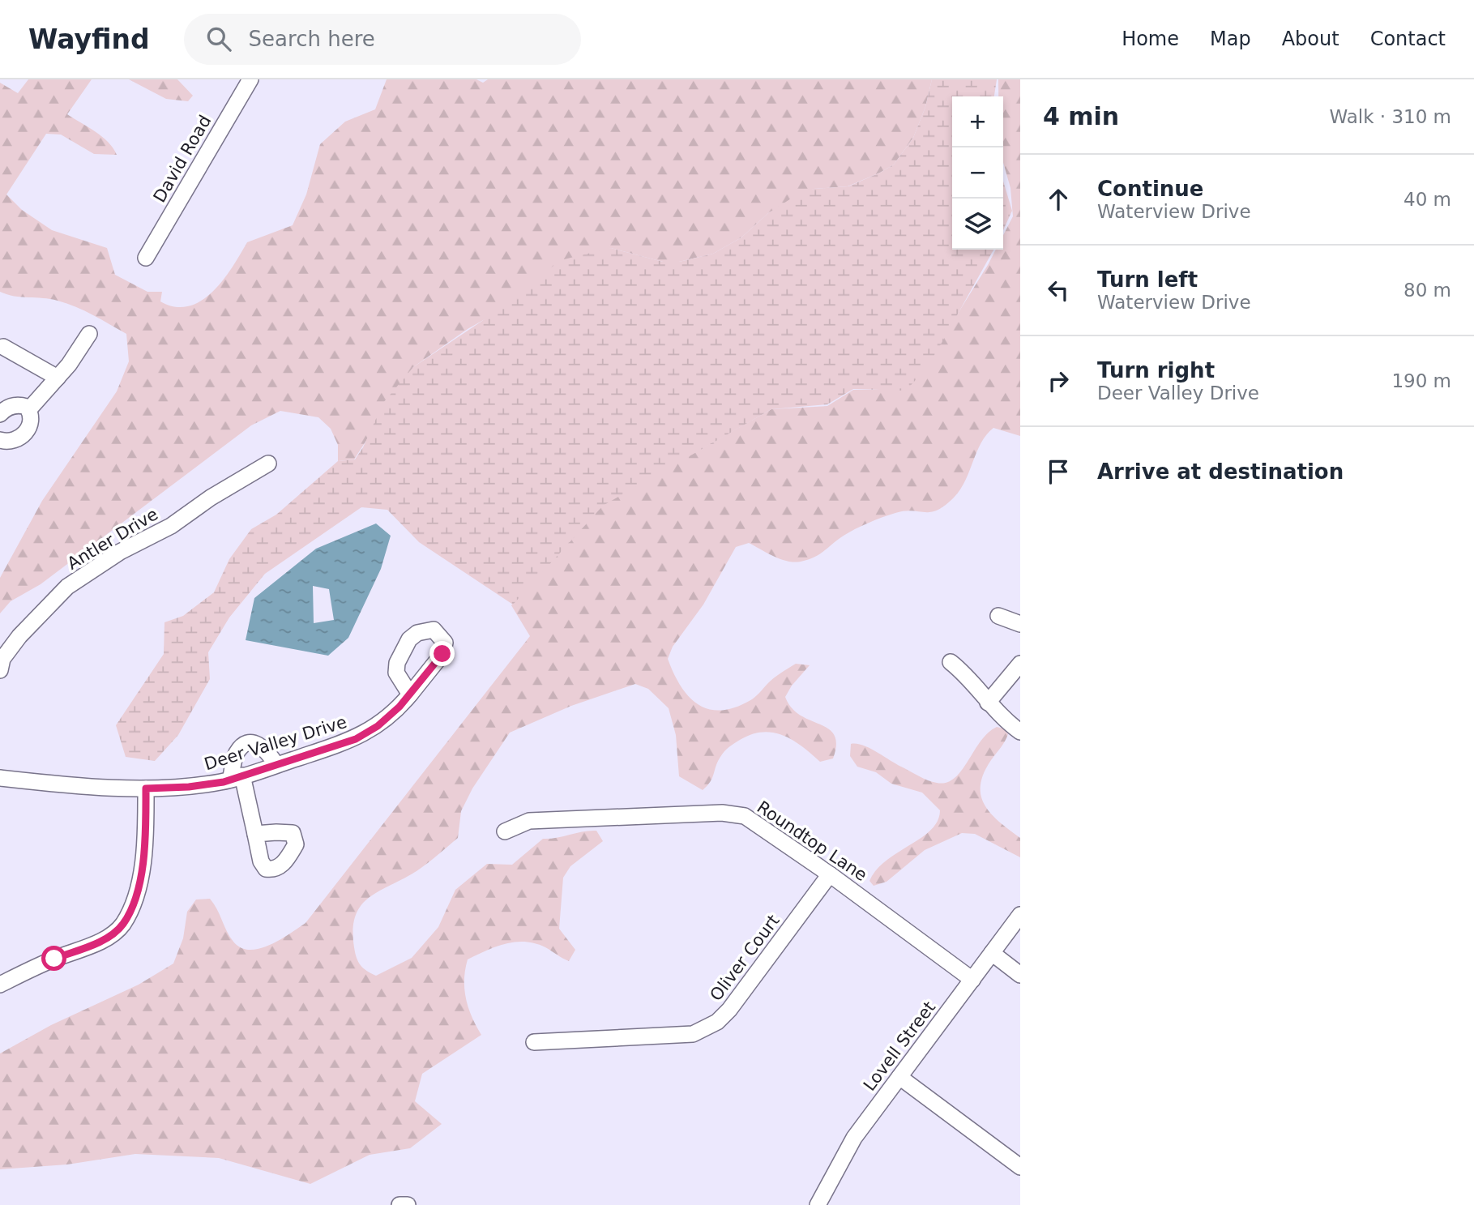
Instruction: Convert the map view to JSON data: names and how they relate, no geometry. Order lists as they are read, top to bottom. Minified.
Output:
{"streets":{"street":["David Road","Antler Drive","Deer Valley Drive","Roundtop Lane","Oliver Court","Lovell Street"]},"crossings":[["Roundtop Lane","Oliver Court"],["Roundtop Lane","Lovell Street"]],"page":{"header":"Wayfind","search":"Search here","nav":["Home","Map","About","Contact"],"heading":["4 min","Walk · 310 m"],"map_buttons":["+","−"],"list":[["Continue","Waterview Drive","40 m"],["Turn left","Waterview Drive","80 m"],["Turn right","Deer Valley Drive","190 m"],"Arrive at destination"]}}
